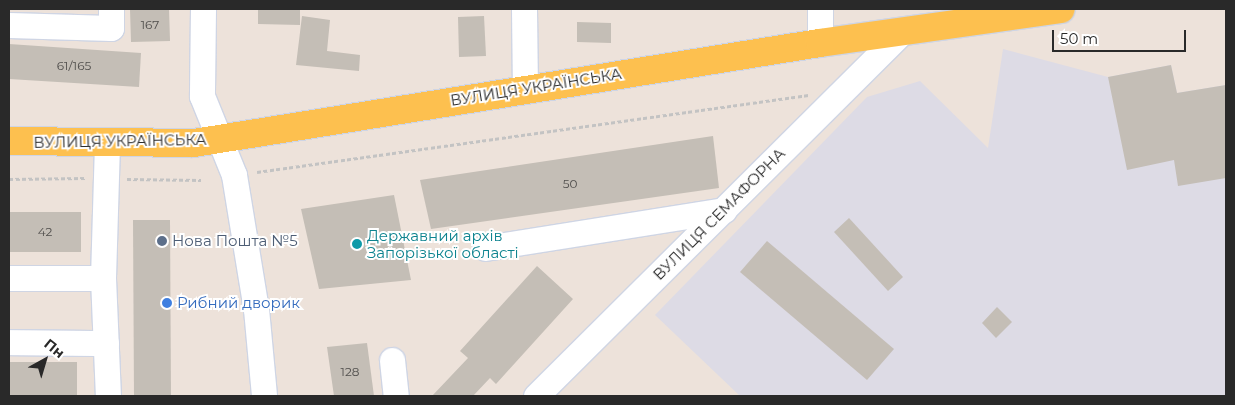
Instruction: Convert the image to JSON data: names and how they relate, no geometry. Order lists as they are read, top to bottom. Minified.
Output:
{"streets":{"main road":["ВУЛИЦЯ УКРАЇНСЬКА"],"street":["ВУЛИЦЯ СЕМАФОРНА"]},"crossings":[["ВУЛИЦЯ УКРАЇНСЬКА","ВУЛИЦЯ СЕМАФОРНА"]],"places":["Нова Пошта №5","Державний архів Запорізької області","Рибний дворик"],"house_numbers":["167","61/165","50","42","128"],"scale_bar":"50 m","north":"top right"}
